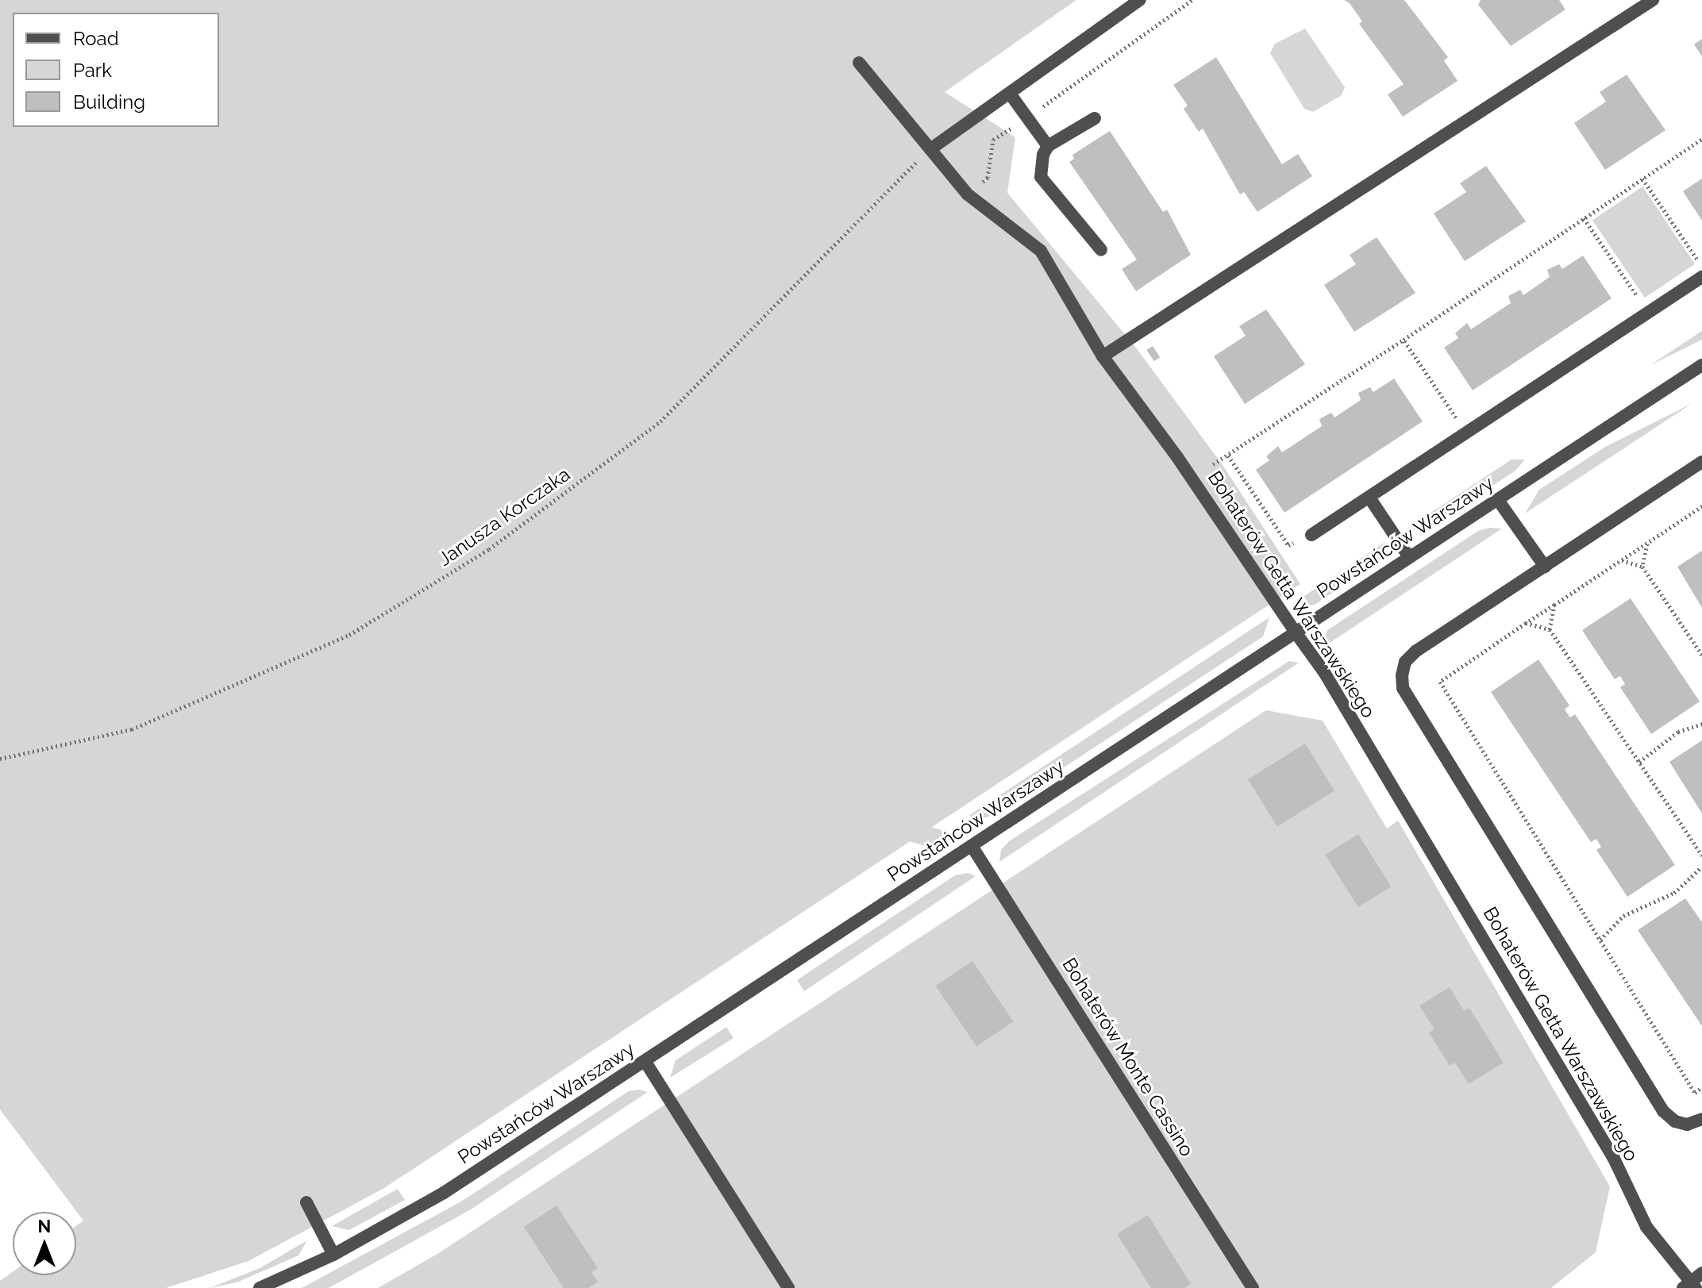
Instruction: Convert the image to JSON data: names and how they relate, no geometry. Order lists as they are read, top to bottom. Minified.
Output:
{"streets":{"street":["Powstańców Warszawy","Bohaterów Getta Warszawskiego","Bohaterów Monte Cassino"],"path":["Janusza Korczaka"]},"crossings":[["Janusza Korczaka","Bohaterów Getta Warszawskiego"],["Powstańców Warszawy","Bohaterów Getta Warszawskiego"],["Powstańców Warszawy","Bohaterów Monte Cassino"]],"legend":["Road","Park","Building"],"north":"top"}
